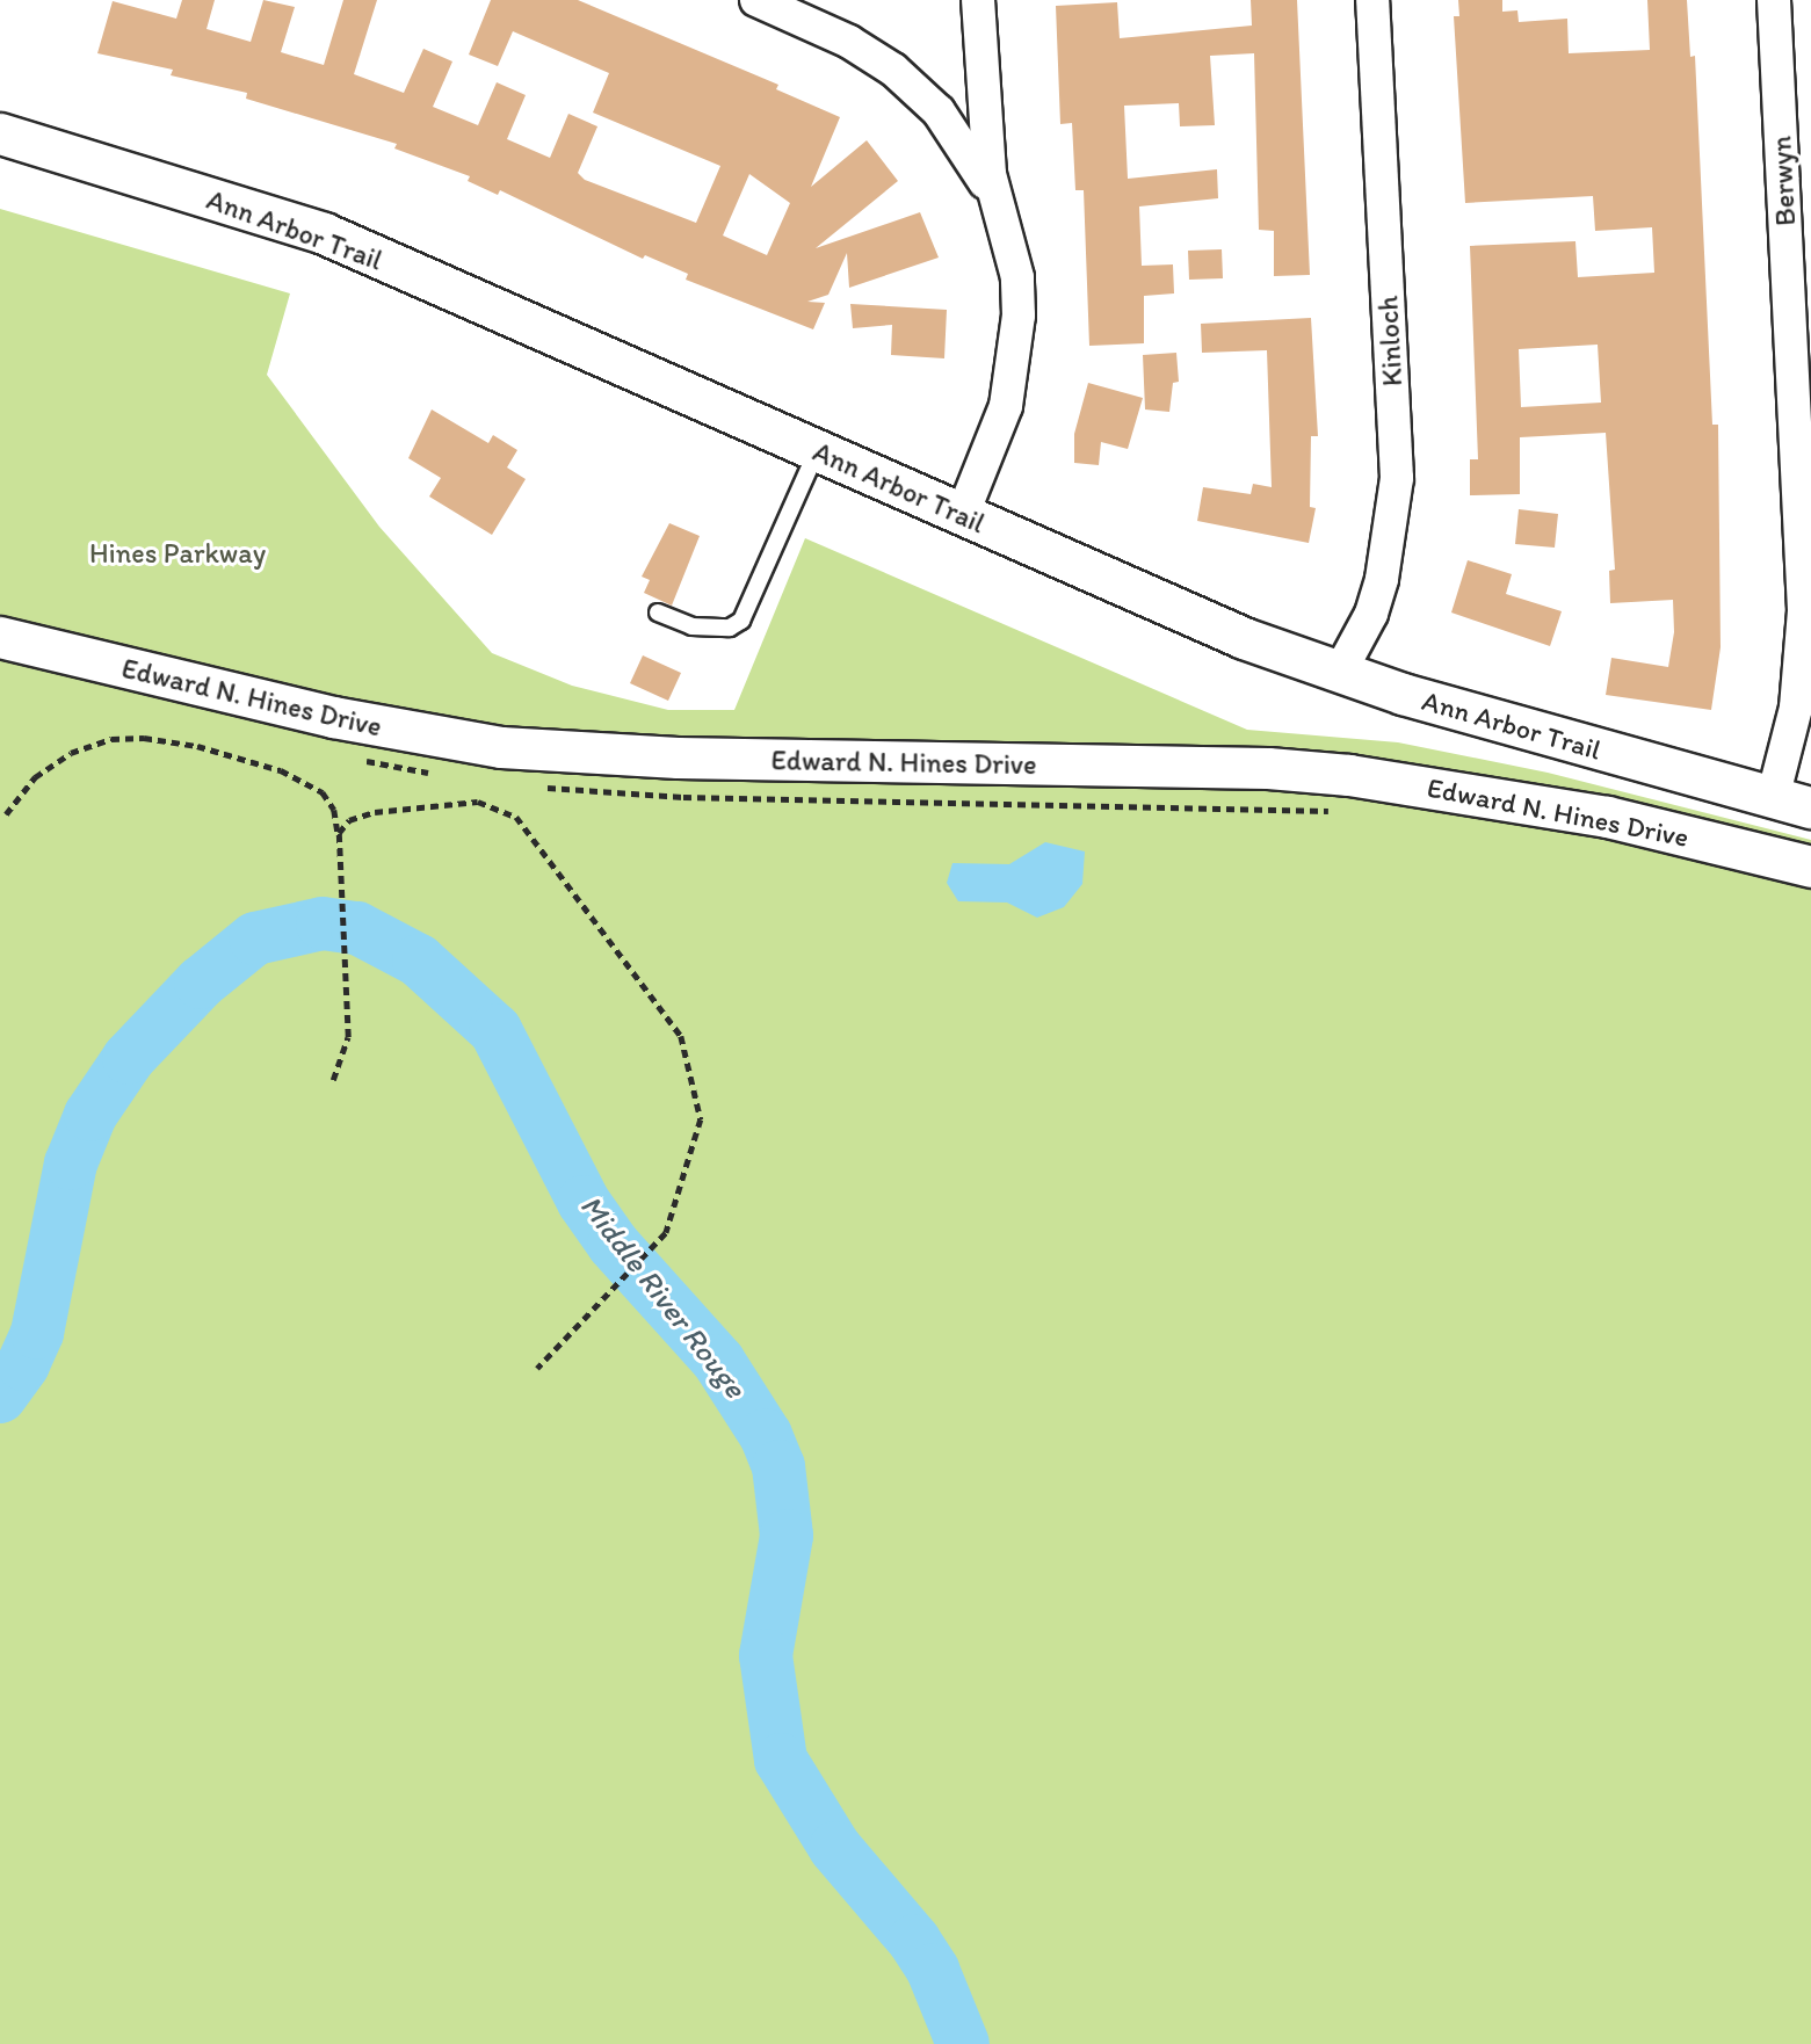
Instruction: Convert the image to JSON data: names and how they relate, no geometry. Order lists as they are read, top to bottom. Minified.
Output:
{"streets":{"street":["Berwyn","Ann Arbor Trail","Kinloch","Edward N. Hines Drive"]},"crossings":[["Berwyn","Ann Arbor Trail"],["Ann Arbor Trail","Kinloch"]],"water":["Middle River Rouge"],"parks":["Hines Parkway"]}
